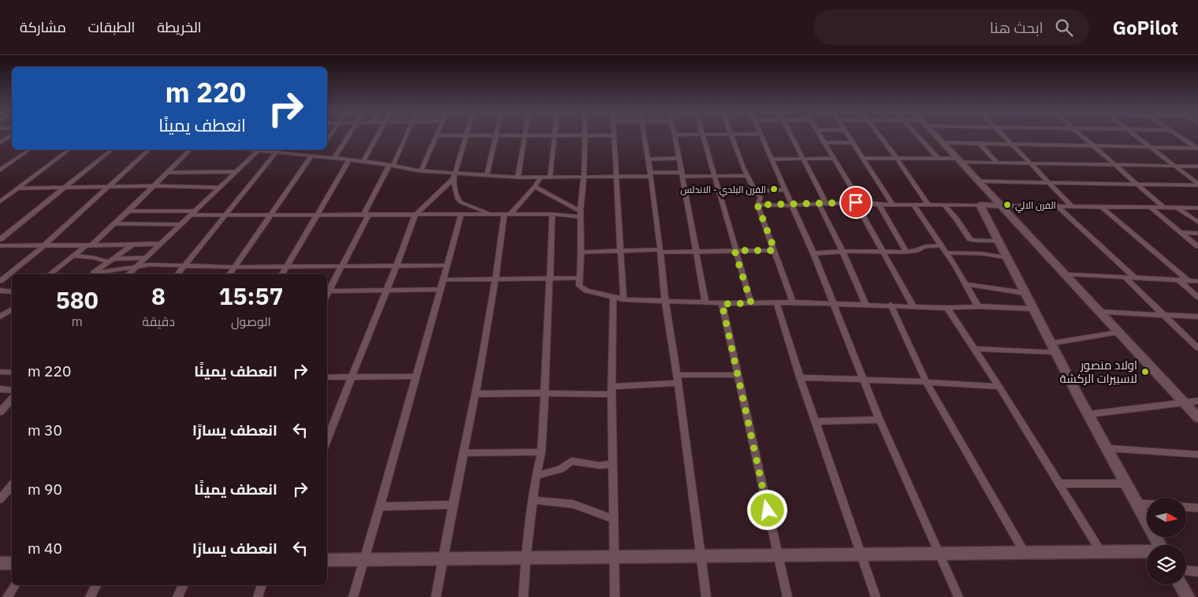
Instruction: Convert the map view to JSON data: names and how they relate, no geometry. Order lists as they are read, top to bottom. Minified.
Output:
{"places":["الفرن البلدي - الاندلس","الفرن الالي","اولاد منصور لاسبيرات الركشة"],"north":"right","page":{"header":"GoPilot","search":"ابحث هنا","nav":["الخريطة","الطبقات","مشاركة"],"turn":["220 m","انعطف يمينًا"],"eta":["15:57","الوصول","8","دقيقة","580","m"],"list":[{"name":"انعطف يمينًا","value":"220 m"},{"name":"انعطف يسارًا","value":"30 m"},{"name":"انعطف يمينًا","value":"90 m"},{"name":"انعطف يسارًا","value":"40 m"}]}}
